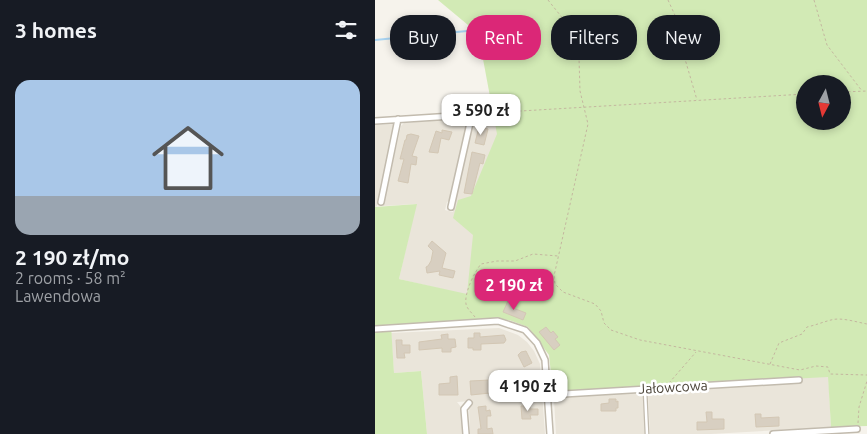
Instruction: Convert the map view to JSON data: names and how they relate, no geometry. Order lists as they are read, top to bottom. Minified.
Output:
{"streets":{"street":["Jałowcowa"]},"north":"bottom","page":{"heading":"3 homes","chip":["Buy","Rent","Filters","New"],"list":[{"name":"2 190 zł/mo","note":"2 rooms · 58 m² · Lawendowa"}],"price":["3 590 zł","2 190 zł","4 190 zł"]}}
